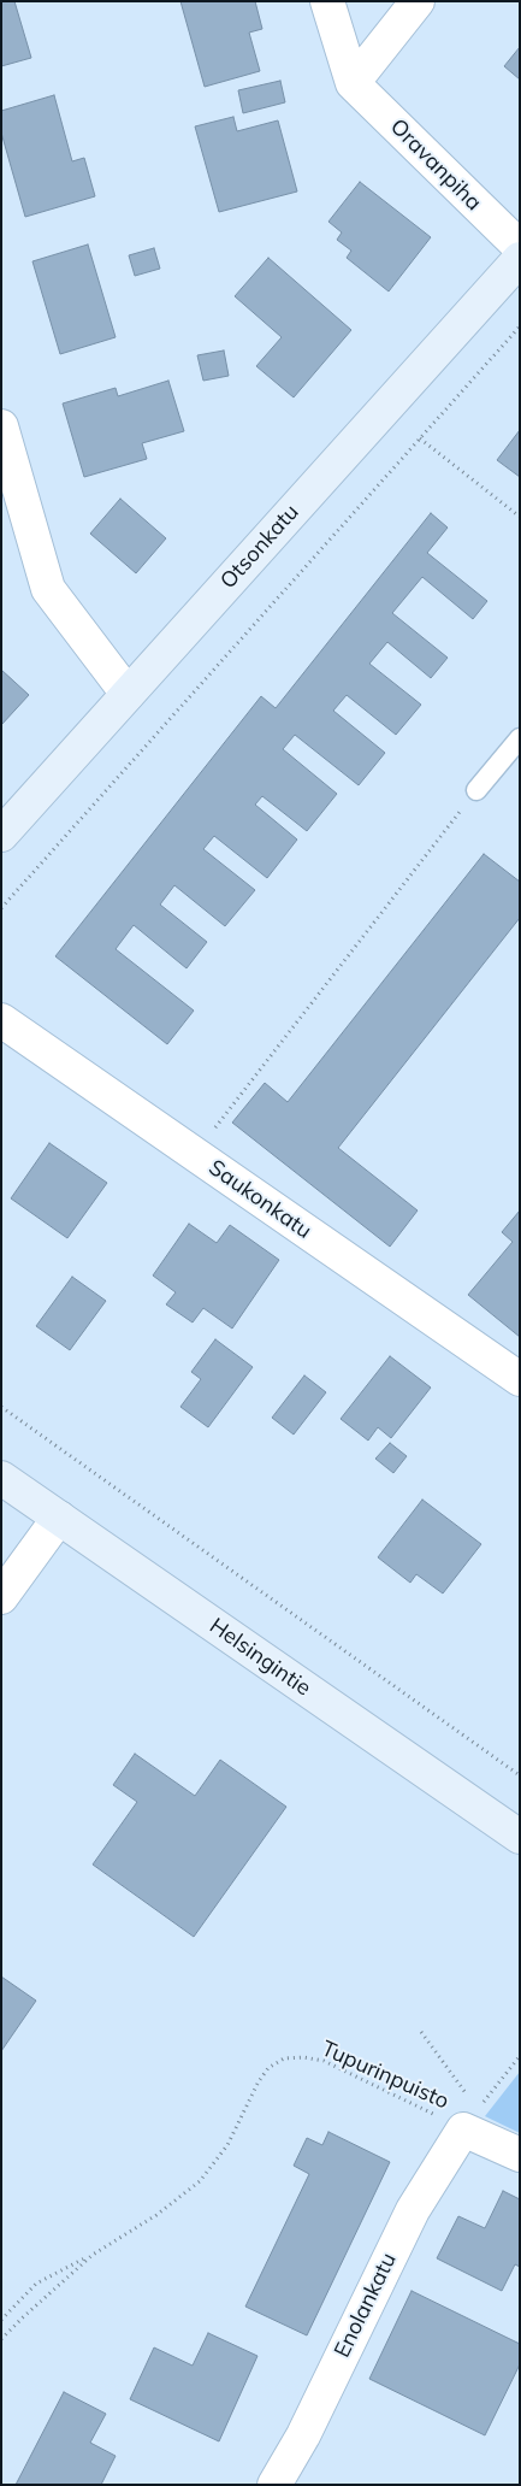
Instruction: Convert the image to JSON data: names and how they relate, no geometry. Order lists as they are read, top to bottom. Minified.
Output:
{"streets":{"street":["Oravanpiha","Otsonkatu","Saukonkatu","Helsingintie","Enolankatu"],"path":["Tupurinpuisto"]},"crossings":[["Tupurinpuisto","Enolankatu"]]}
